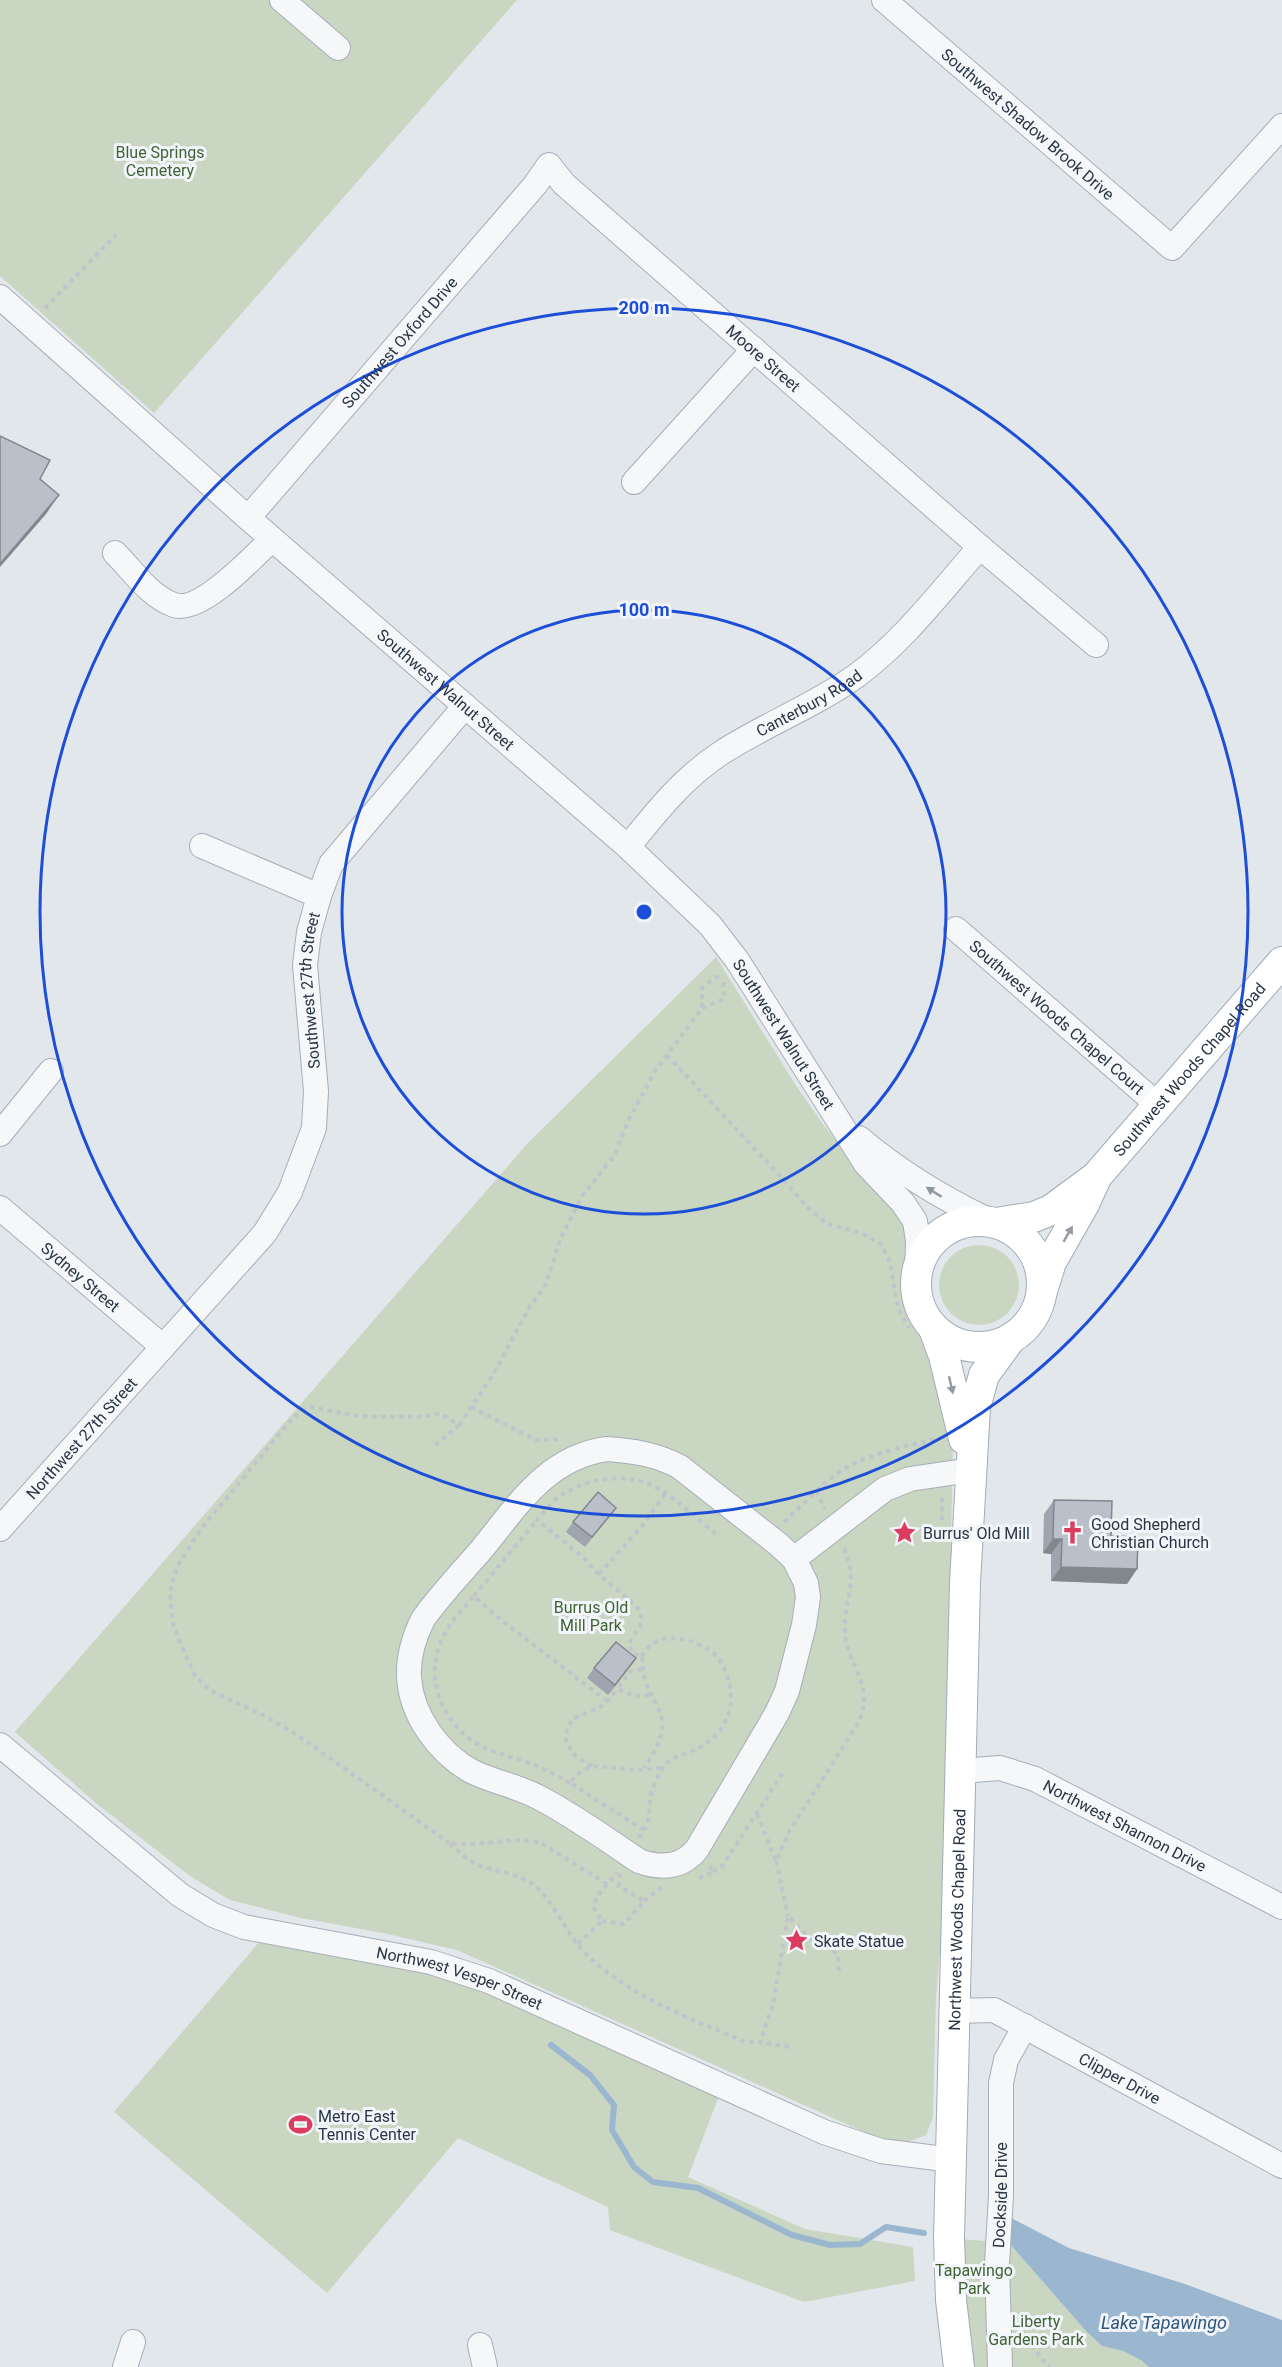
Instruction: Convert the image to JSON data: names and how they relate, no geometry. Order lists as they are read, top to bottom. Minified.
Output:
{"streets":{"main road":["Southwest Woods Chapel Road","Northwest Woods Chapel Road"],"street":["Southwest Shadow Brook Drive","Southwest Oxford Drive","Moore Street","Southwest Walnut Street","Canterbury Road","Southwest 27th Street","Southwest Woods Chapel Court","Sydney Street","Northwest 27th Street","Northwest Shannon Drive","Northwest Vesper Street","Clipper Drive","Dockside Drive"]},"crossings":[["Southwest Oxford Drive","Moore Street"],["Southwest Oxford Drive","Southwest Walnut Street"],["Moore Street","Canterbury Road"],["Southwest Walnut Street","Canterbury Road"],["Southwest Walnut Street","Southwest 27th Street"],["Southwest Walnut Street","Southwest Woods Chapel Road"],["Southwest Walnut Street","Northwest Woods Chapel Road"],["Southwest 27th Street","Sydney Street"],["Southwest 27th Street","Northwest 27th Street"],["Southwest Woods Chapel Court","Southwest Woods Chapel Road"],["Southwest Woods Chapel Road","Northwest Woods Chapel Road"],["Sydney Street","Northwest 27th Street"],["Northwest Shannon Drive","Northwest Woods Chapel Road"],["Northwest Woods Chapel Road","Northwest Vesper Street"],["Northwest Woods Chapel Road","Clipper Drive"],["Clipper Drive","Dockside Drive"]],"water":["Lake Tapawingo"],"parks":["Blue Springs Cemetery","Burrus Old Mill Park","Tapawingo Park","Liberty Gardens Park"],"places":{"place":["Burrus' Old Mill","Skate Statue"],"church":["Good Shepherd Christian Church"],"sports":["Metro East Tennis Center"]},"rings":["200 m","100 m"]}
